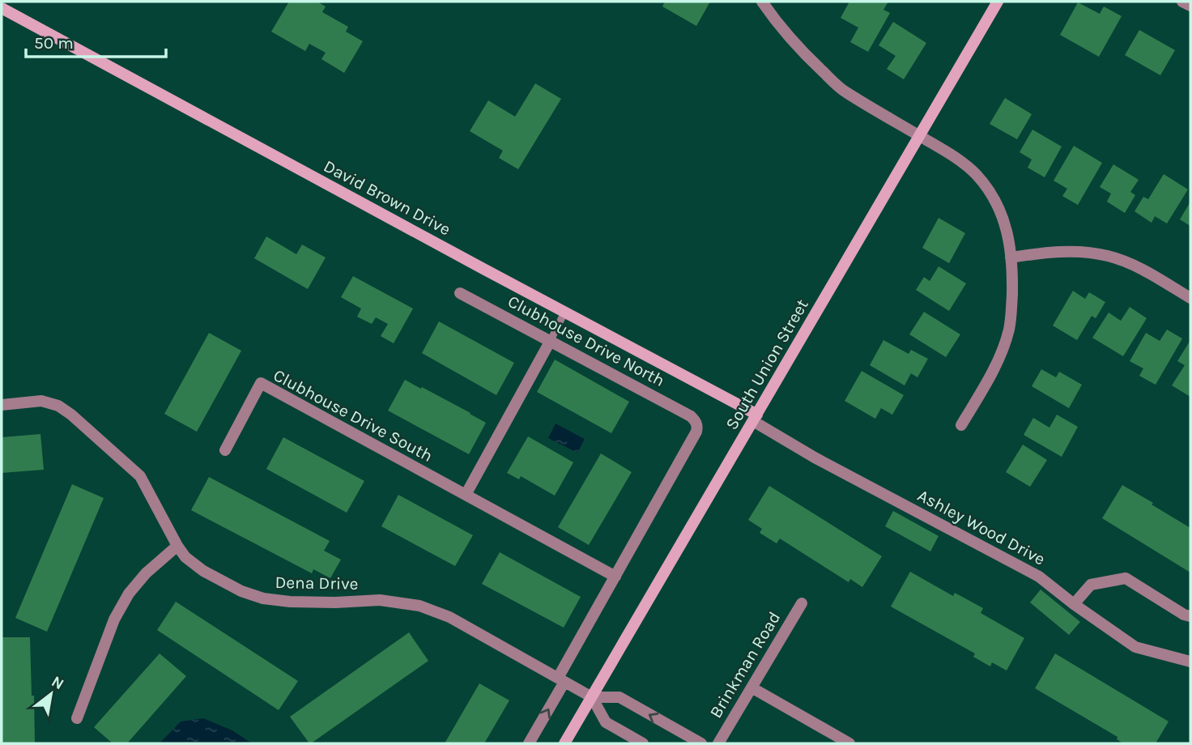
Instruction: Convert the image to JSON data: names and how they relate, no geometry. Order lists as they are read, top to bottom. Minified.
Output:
{"streets":{"street":["David Brown Drive","Clubhouse Drive North","South Union Street","Clubhouse Drive South","Ashley Wood Drive","Dena Drive","Brinkman Road"]},"crossings":[["David Brown Drive","South Union Street"],["David Brown Drive","Ashley Wood Drive"],["Clubhouse Drive North","South Union Street"],["South Union Street","Clubhouse Drive South"],["South Union Street","Ashley Wood Drive"],["South Union Street","Dena Drive"]],"scale_bar":"50 m","north":"top right"}
